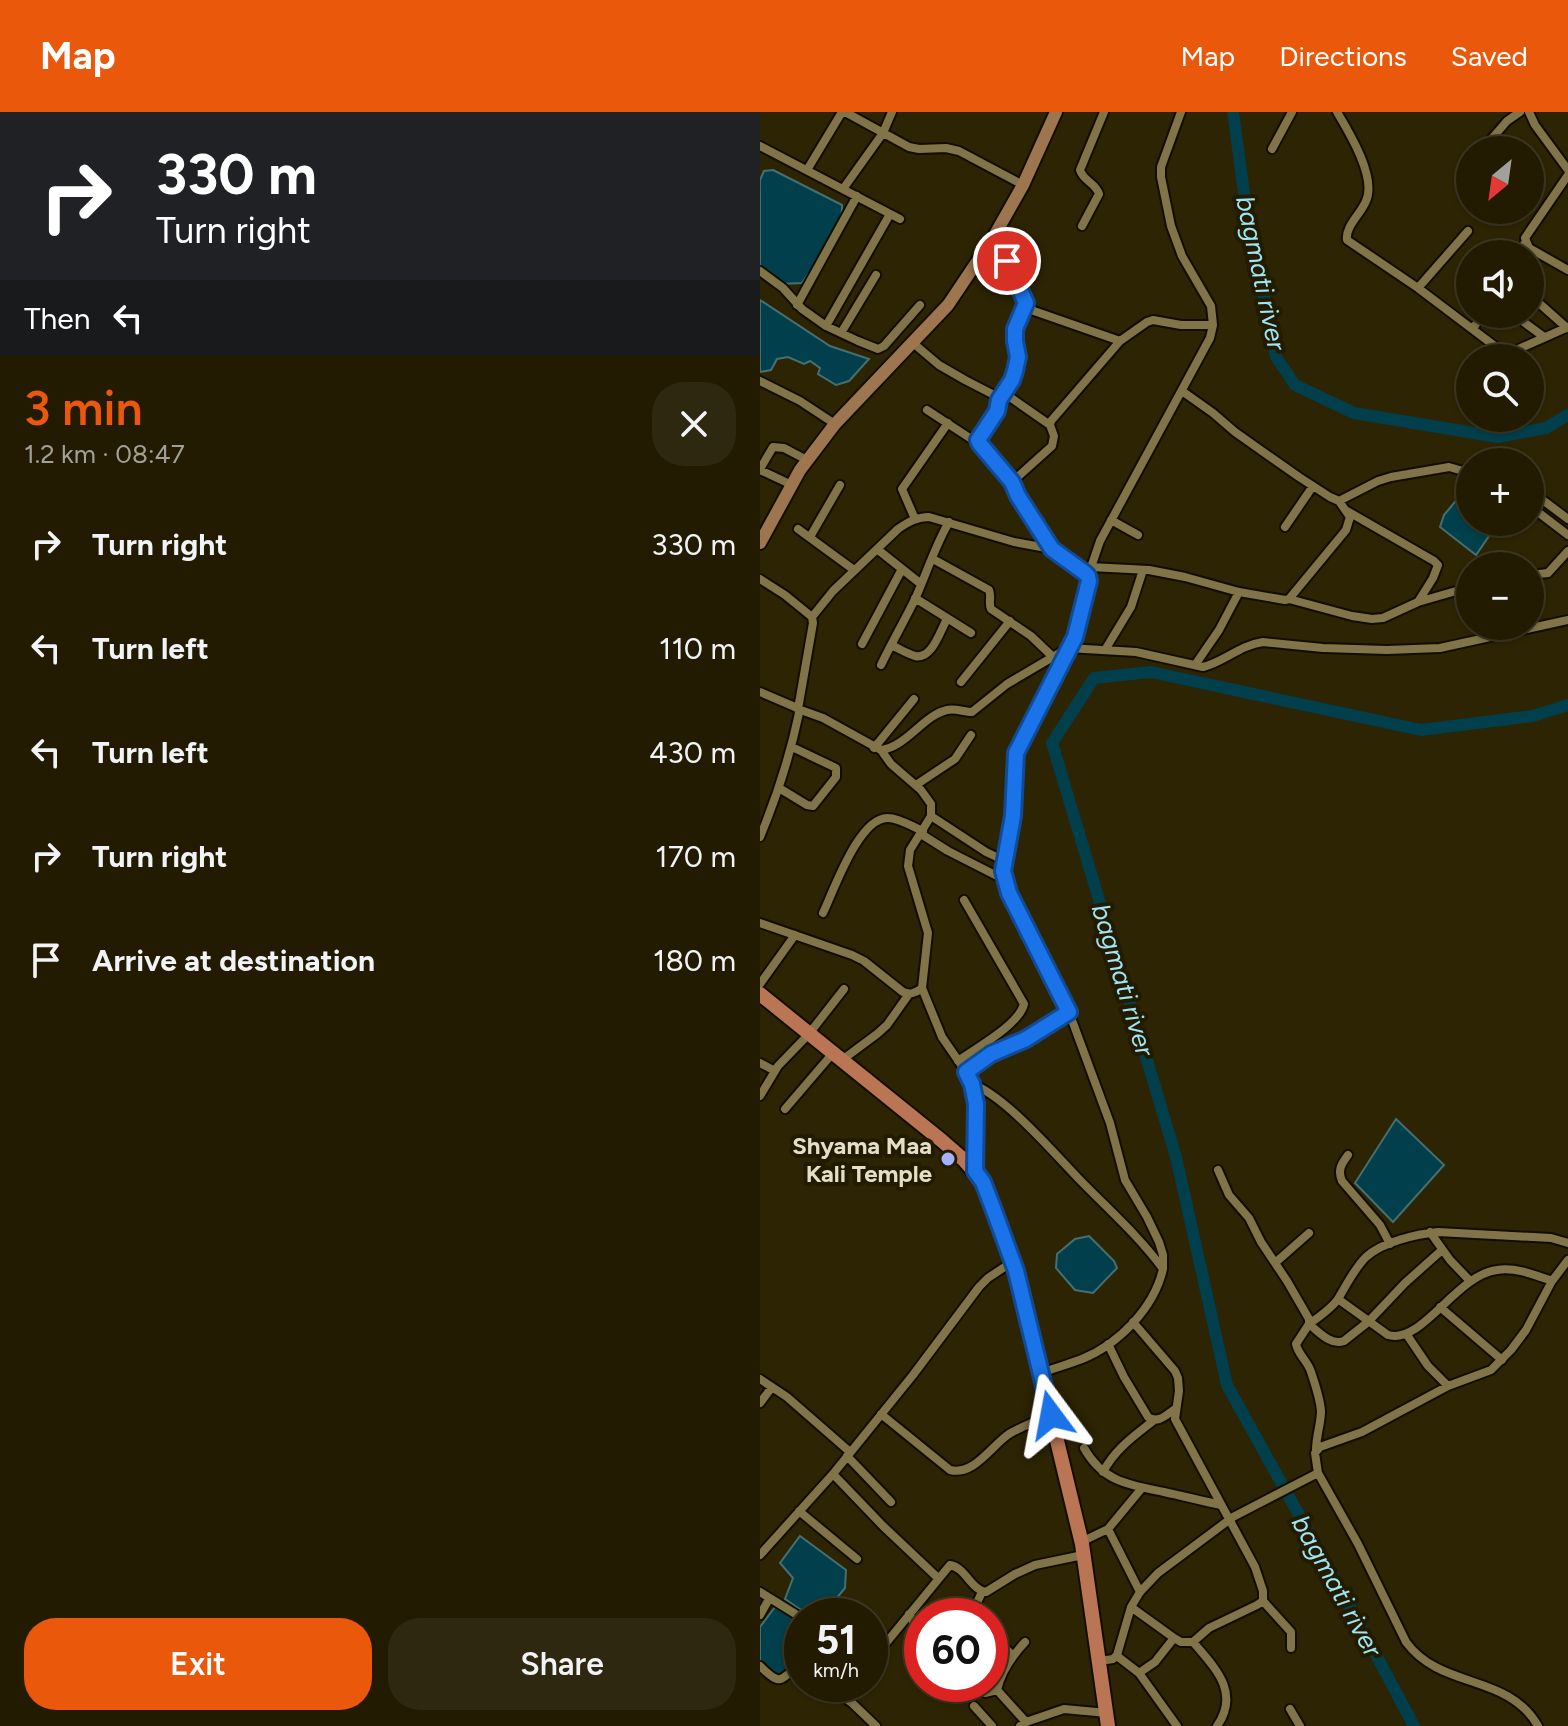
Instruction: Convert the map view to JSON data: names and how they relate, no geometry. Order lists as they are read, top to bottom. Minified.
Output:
{"water":["bagmati river"],"places":["Shyama Maa Kali Temple"],"north":"bottom left","page":{"header":"Map","nav":["Map","Directions","Saved"],"turn":["330 m","Turn right"],"map_buttons":["+","−"],"then":"Then","heading":["3 min","1.2 km · 08:47"],"list":[{"name":"Turn right","value":"330 m"},{"name":"Turn left","value":"110 m"},{"name":"Turn left","value":"430 m"},{"name":"Turn right","value":"170 m"},{"name":"Arrive at destination","value":"180 m"}],"speed":"51 km/h","limit":"60","buttons":["Exit","Share"]}}
